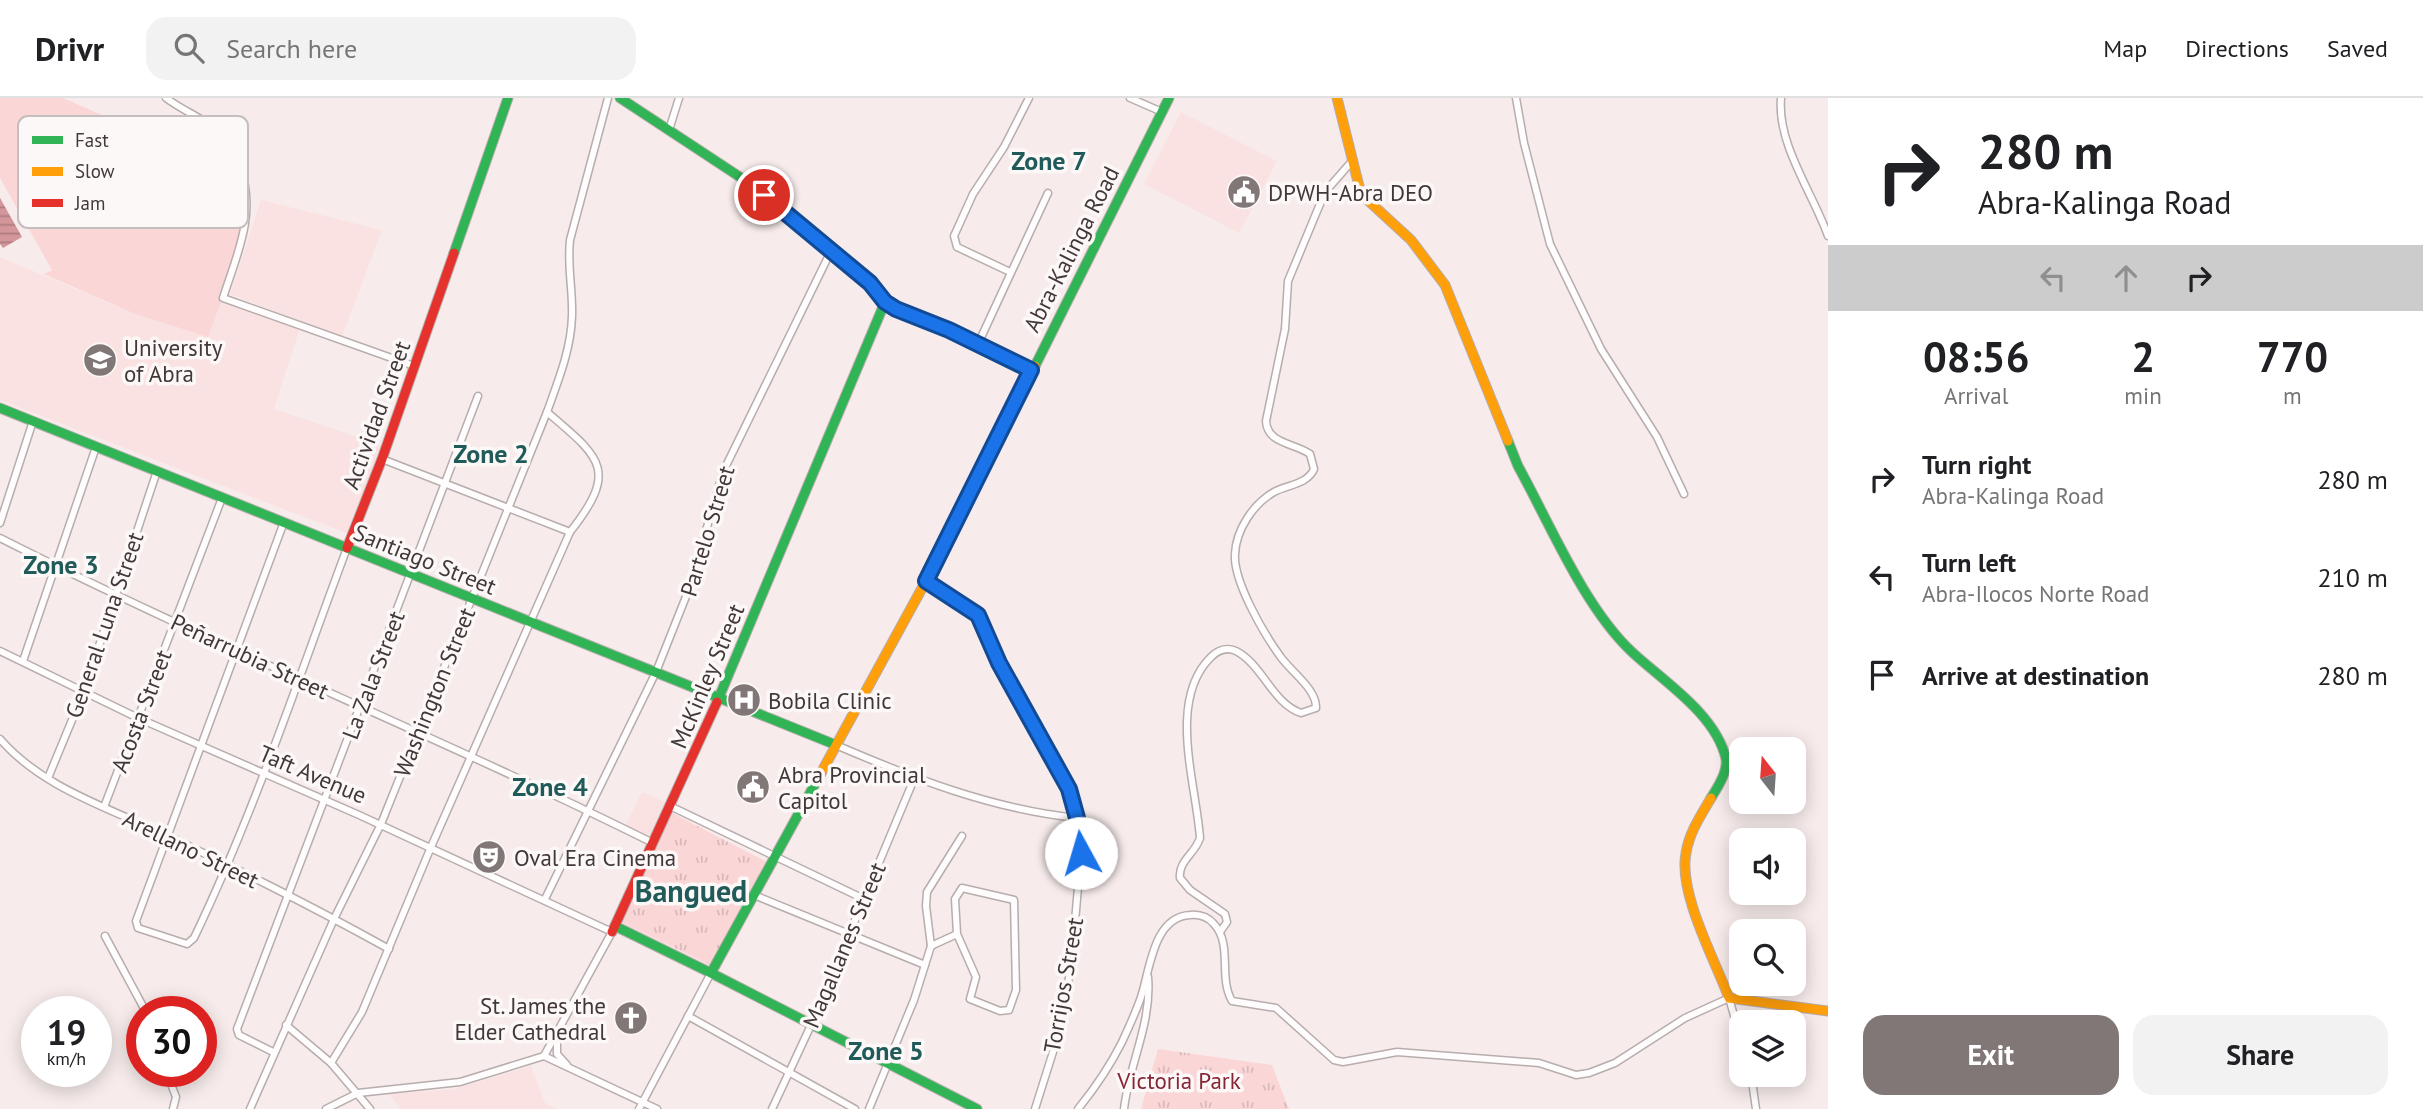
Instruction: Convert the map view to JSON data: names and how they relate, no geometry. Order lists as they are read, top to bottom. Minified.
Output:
{"streets":{"street":["Abra-Kalinga Road","Actividad Street","Partelo Street","Santiago Street","General Luna Street","Peñarrubia Street","La Zala Street","McKinley Street","Washington Street","Acosta Street","Taft Avenue","Arellano Street","Magallanes Street","Torrijos Street"]},"crossings":[["Abra-Kalinga Road","Santiago Street"],["Abra-Kalinga Road","Taft Avenue"],["Abra-Kalinga Road","Torrijos Street"],["Actividad Street","Santiago Street"],["Actividad Street","Peñarrubia Street"],["Actividad Street","Taft Avenue"],["Actividad Street","Arellano Street"],["Partelo Street","Santiago Street"],["Partelo Street","Peñarrubia Street"],["Partelo Street","Taft Avenue"],["Santiago Street","General Luna Street"],["Santiago Street","La Zala Street"],["Santiago Street","McKinley Street"],["Santiago Street","Washington Street"],["Santiago Street","Acosta Street"],["General Luna Street","Peñarrubia Street"],["General Luna Street","Taft Avenue"],["General Luna Street","Arellano Street"],["Peñarrubia Street","La Zala Street"],["Peñarrubia Street","McKinley Street"],["Peñarrubia Street","Washington Street"],["Peñarrubia Street","Acosta Street"],["La Zala Street","Washington Street"],["La Zala Street","Taft Avenue"],["La Zala Street","Arellano Street"],["McKinley Street","Taft Avenue"],["Washington Street","Taft Avenue"],["Washington Street","Arellano Street"],["Acosta Street","Taft Avenue"],["Acosta Street","Arellano Street"],["Taft Avenue","Magallanes Street"]],"districts":["Zone 7","Zone 2","Zone 3","Zone 4","Bangued","Zone 5"],"parks":["Victoria Park"],"places":{"public building":["DPWH-Abra DEO","Abra Provincial Capitol"],"school or university":["University of Abra"],"hospital":["Bobila Clinic"],"theatre":["Oval Era Cinema"],"church":["St. James the Elder Cathedral"]},"legend":["Fast","Slow","Jam"],"north":"top","page":{"header":"Drivr","search":"Search here","nav":["Map","Directions","Saved"],"turn":["280 m","Abra-Kalinga Road"],"eta":["08:56","Arrival","2","min","770","m"],"list":[{"name":"Turn right","note":"Abra-Kalinga Road","value":"280 m"},{"name":"Turn left","note":"Abra-Ilocos Norte Road","value":"210 m"},{"name":"Arrive at destination","value":"280 m"}],"speed":"19 km/h","limit":"30","buttons":["Exit","Share"]}}
